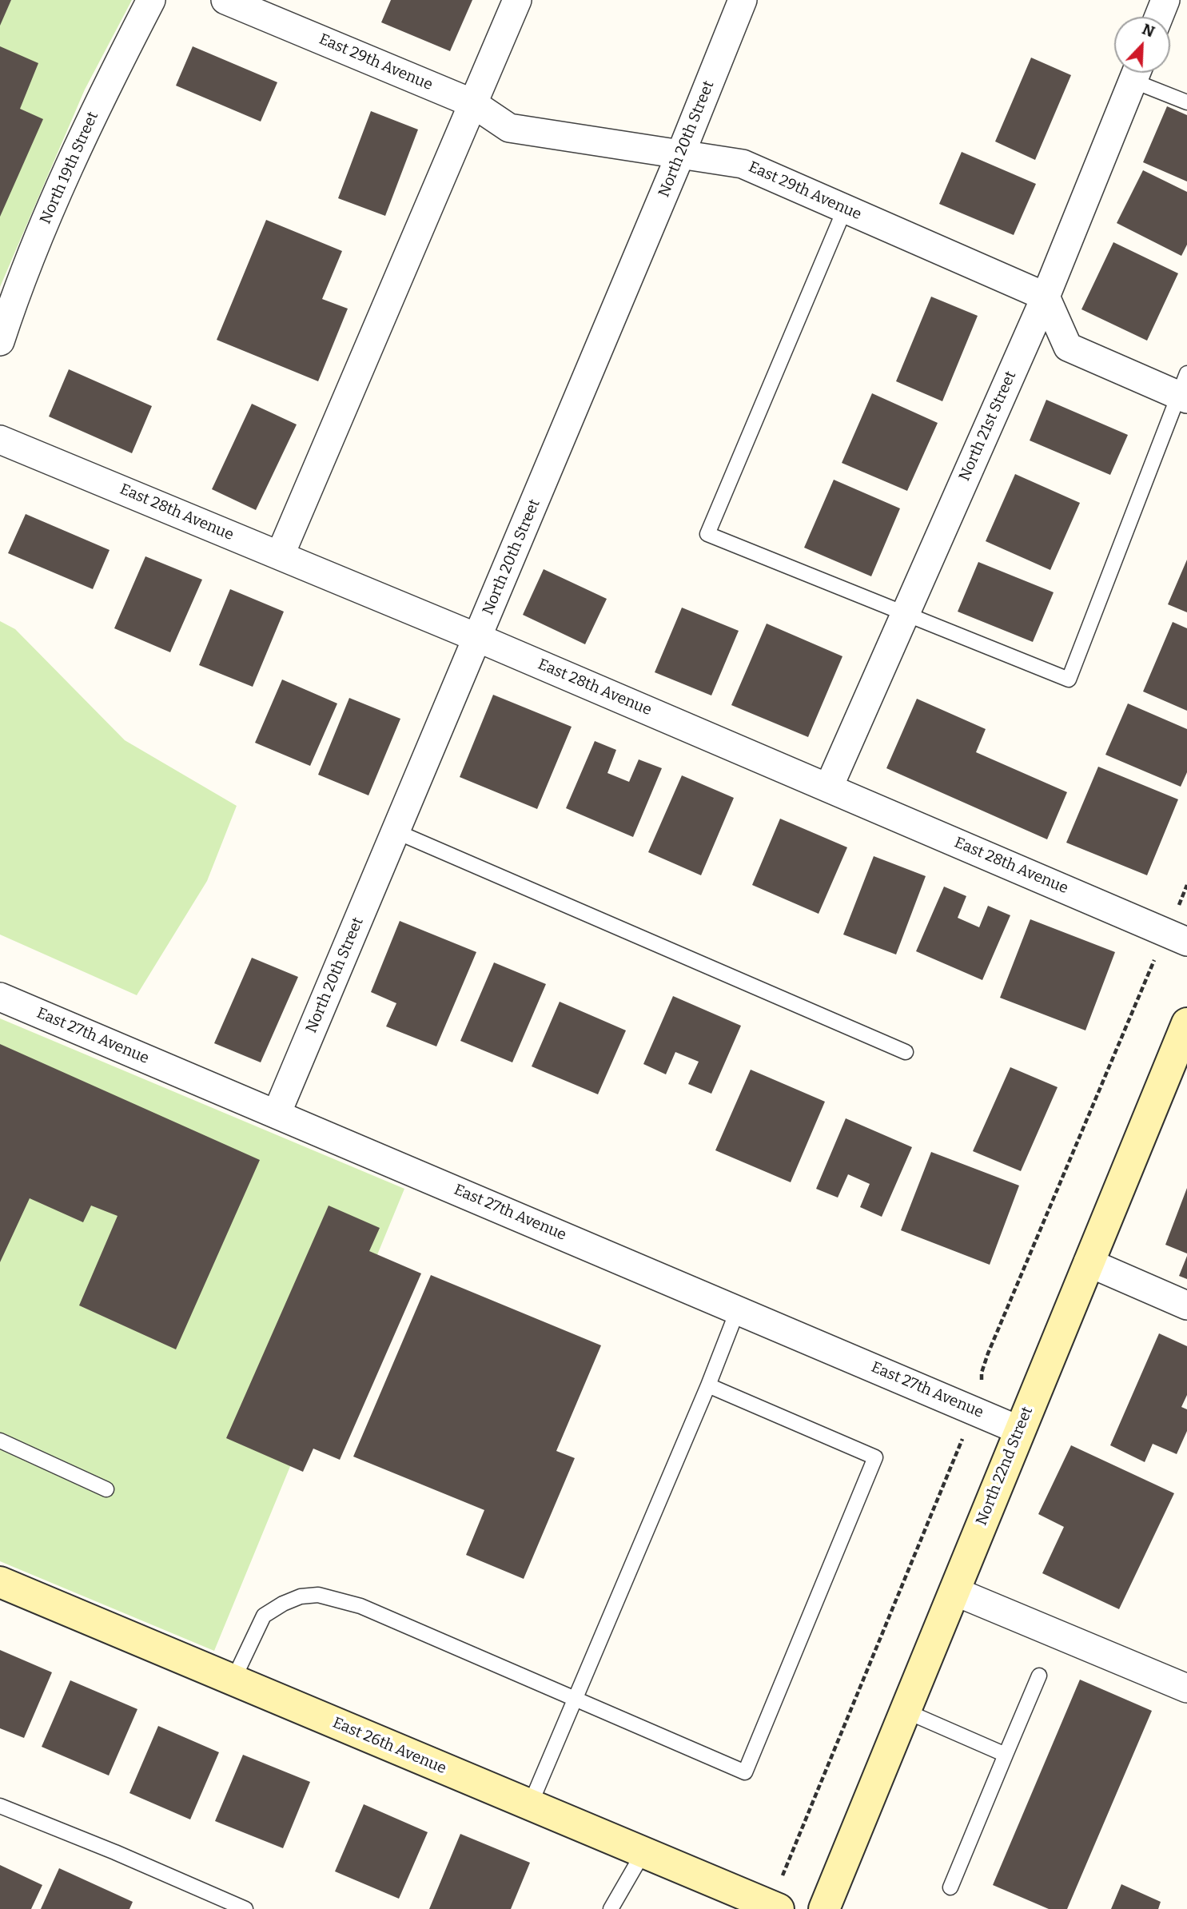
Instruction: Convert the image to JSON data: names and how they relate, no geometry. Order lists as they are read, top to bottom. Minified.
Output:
{"streets":{"main road":["North 22nd Street","East 26th Avenue"],"street":["East 29th Avenue","North 20th Street","North 19th Street","North 21st Street","East 28th Avenue","East 27th Avenue"]},"crossings":[["East 29th Avenue","North 20th Street"],["East 29th Avenue","North 21st Street"],["North 20th Street","East 28th Avenue"],["North 20th Street","East 27th Avenue"],["North 21st Street","East 28th Avenue"],["East 27th Avenue","North 22nd Street"]],"north":"top right"}
